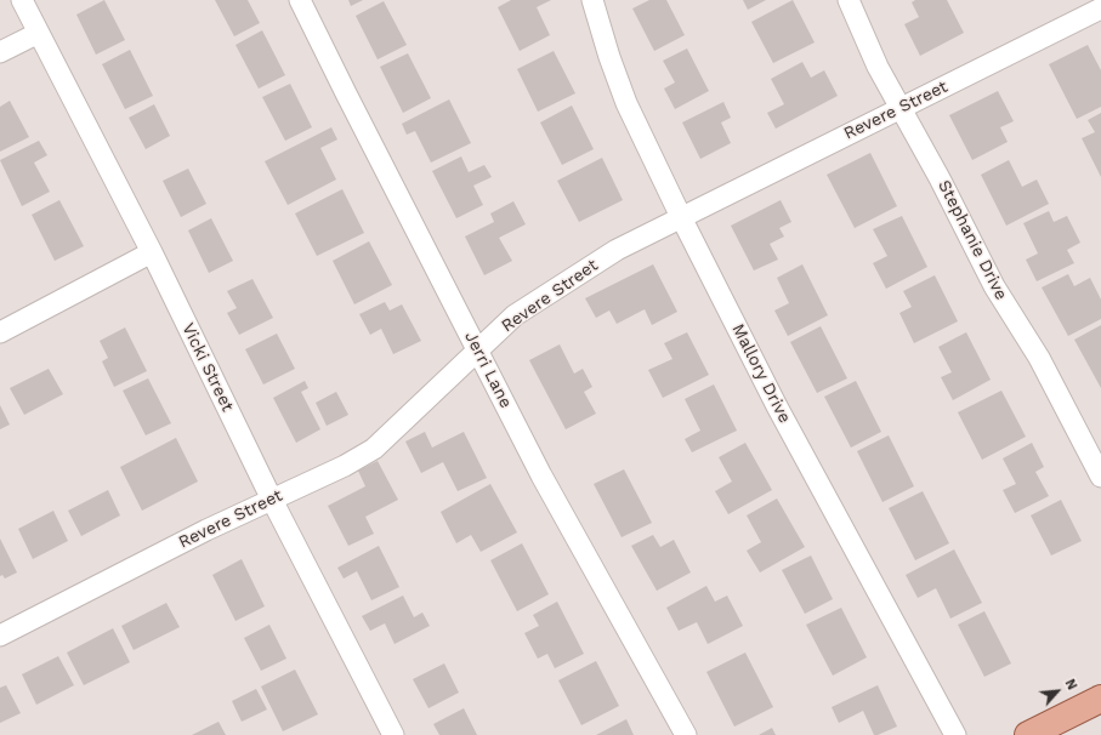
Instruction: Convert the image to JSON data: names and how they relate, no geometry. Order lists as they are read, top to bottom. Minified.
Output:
{"streets":{"street":["Revere Street","Stephanie Drive","Vicki Street","Jerri Lane","Mallory Drive"]},"crossings":[["Revere Street","Stephanie Drive"],["Revere Street","Vicki Street"],["Revere Street","Jerri Lane"],["Revere Street","Mallory Drive"]],"north":"top right"}
